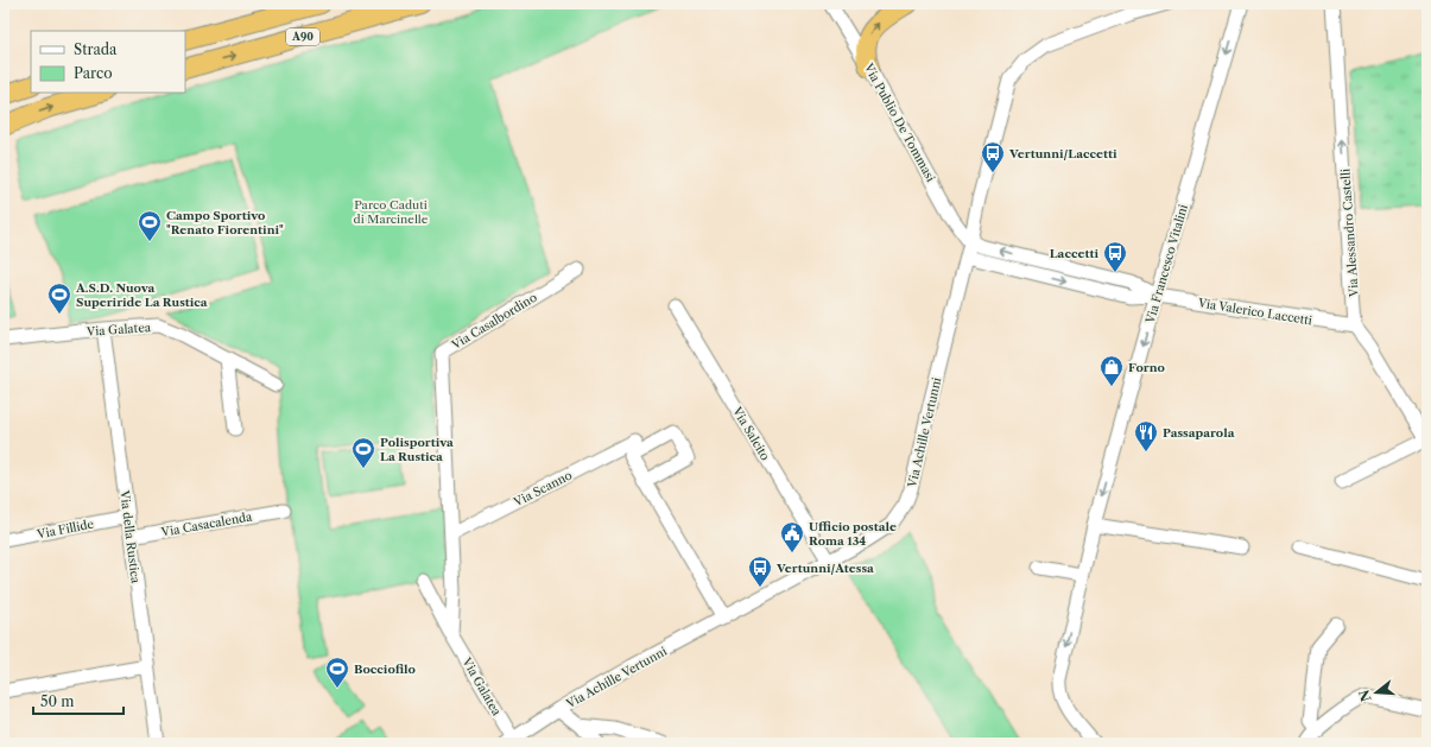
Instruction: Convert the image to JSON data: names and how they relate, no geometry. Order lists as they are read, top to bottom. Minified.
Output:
{"streets":{"highway":["A90"],"street":["Via Publio De Tommasi","Via Alessandro Castelli","Via Francesco Vitalini","Via Valerico Laccetti","Via Casalbordino","Via Galatea","Via Achille Vertunni","Via Salcito","Via Scanno","Via Casacalenda","Via Fillide","Via della Rustica"]},"crossings":[["Via Publio De Tommasi","Via Valerico Laccetti"],["Via Publio De Tommasi","Via Achille Vertunni"],["Via Alessandro Castelli","Via Valerico Laccetti"],["Via Francesco Vitalini","Via Valerico Laccetti"],["Via Valerico Laccetti","Via Achille Vertunni"],["Via Casalbordino","Via Galatea"],["Via Casalbordino","Via Scanno"],["Via Galatea","Via Achille Vertunni"],["Via Galatea","Via della Rustica"],["Via Achille Vertunni","Via Salcito"],["Via Casacalenda","Via della Rustica"],["Via Fillide","Via della Rustica"]],"one_way":["Via Alessandro Castelli","Via Francesco Vitalini"],"parks":["Parco Caduti di Marcinelle"],"places":{"bus stop":["Vertunni/Laccetti","Laccetti","Vertunni/Atessa"],"sports":["Campo Sportivo \"Renato Fiorentini\"","A.S.D. Nuova Superiride La Rustica","Polisportiva La Rustica","Bocciofilo"],"shop":["Forno"],"restaurant":["Passaparola"],"public building":["Ufficio postale Roma 134"]},"legend":["Strada","Parco"],"scale_bar":"50 m","north":"left"}
